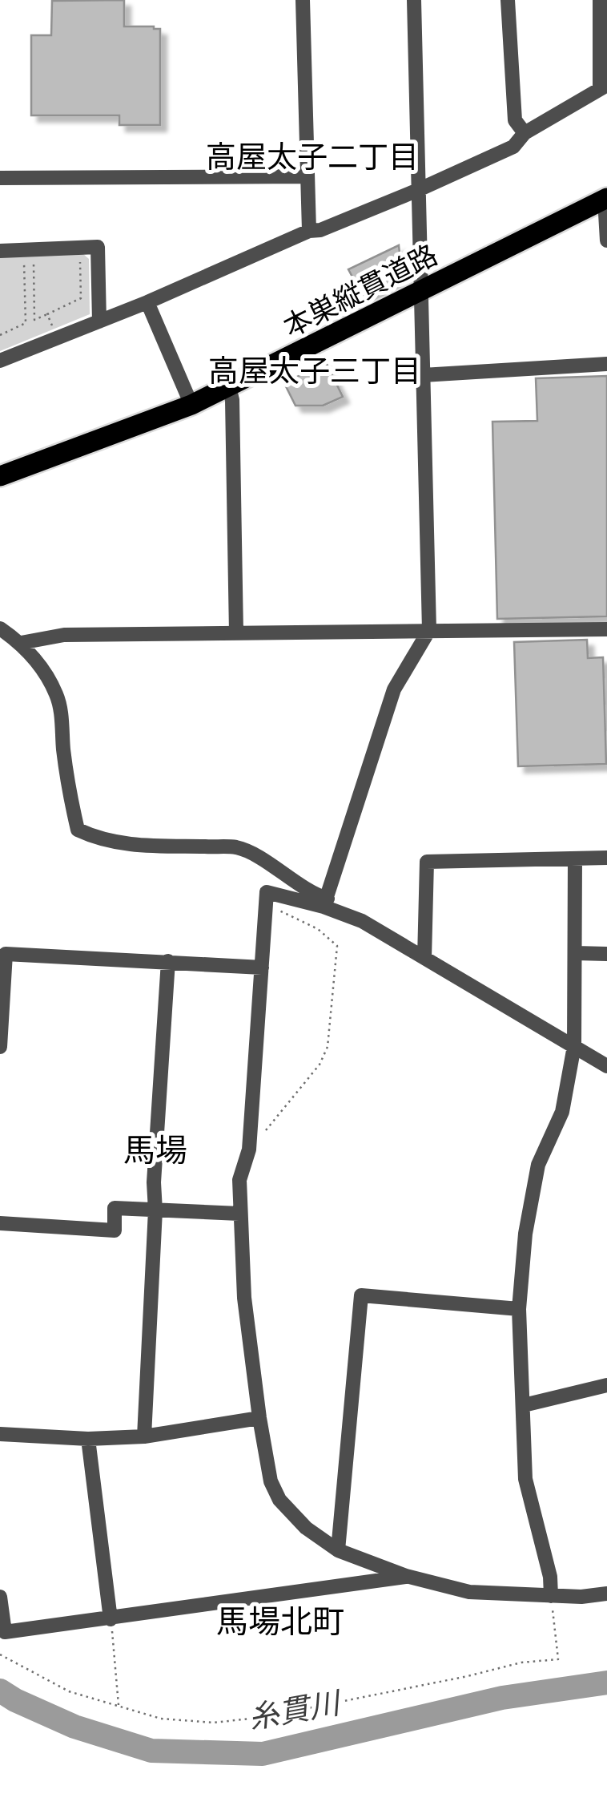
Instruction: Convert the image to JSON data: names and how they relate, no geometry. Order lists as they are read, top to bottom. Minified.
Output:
{"streets":{"main road":["本巣縦貫道路"]},"districts":["高屋太子二丁目","高屋太子三丁目","馬場","馬場北町"],"water":["糸貫川"]}
